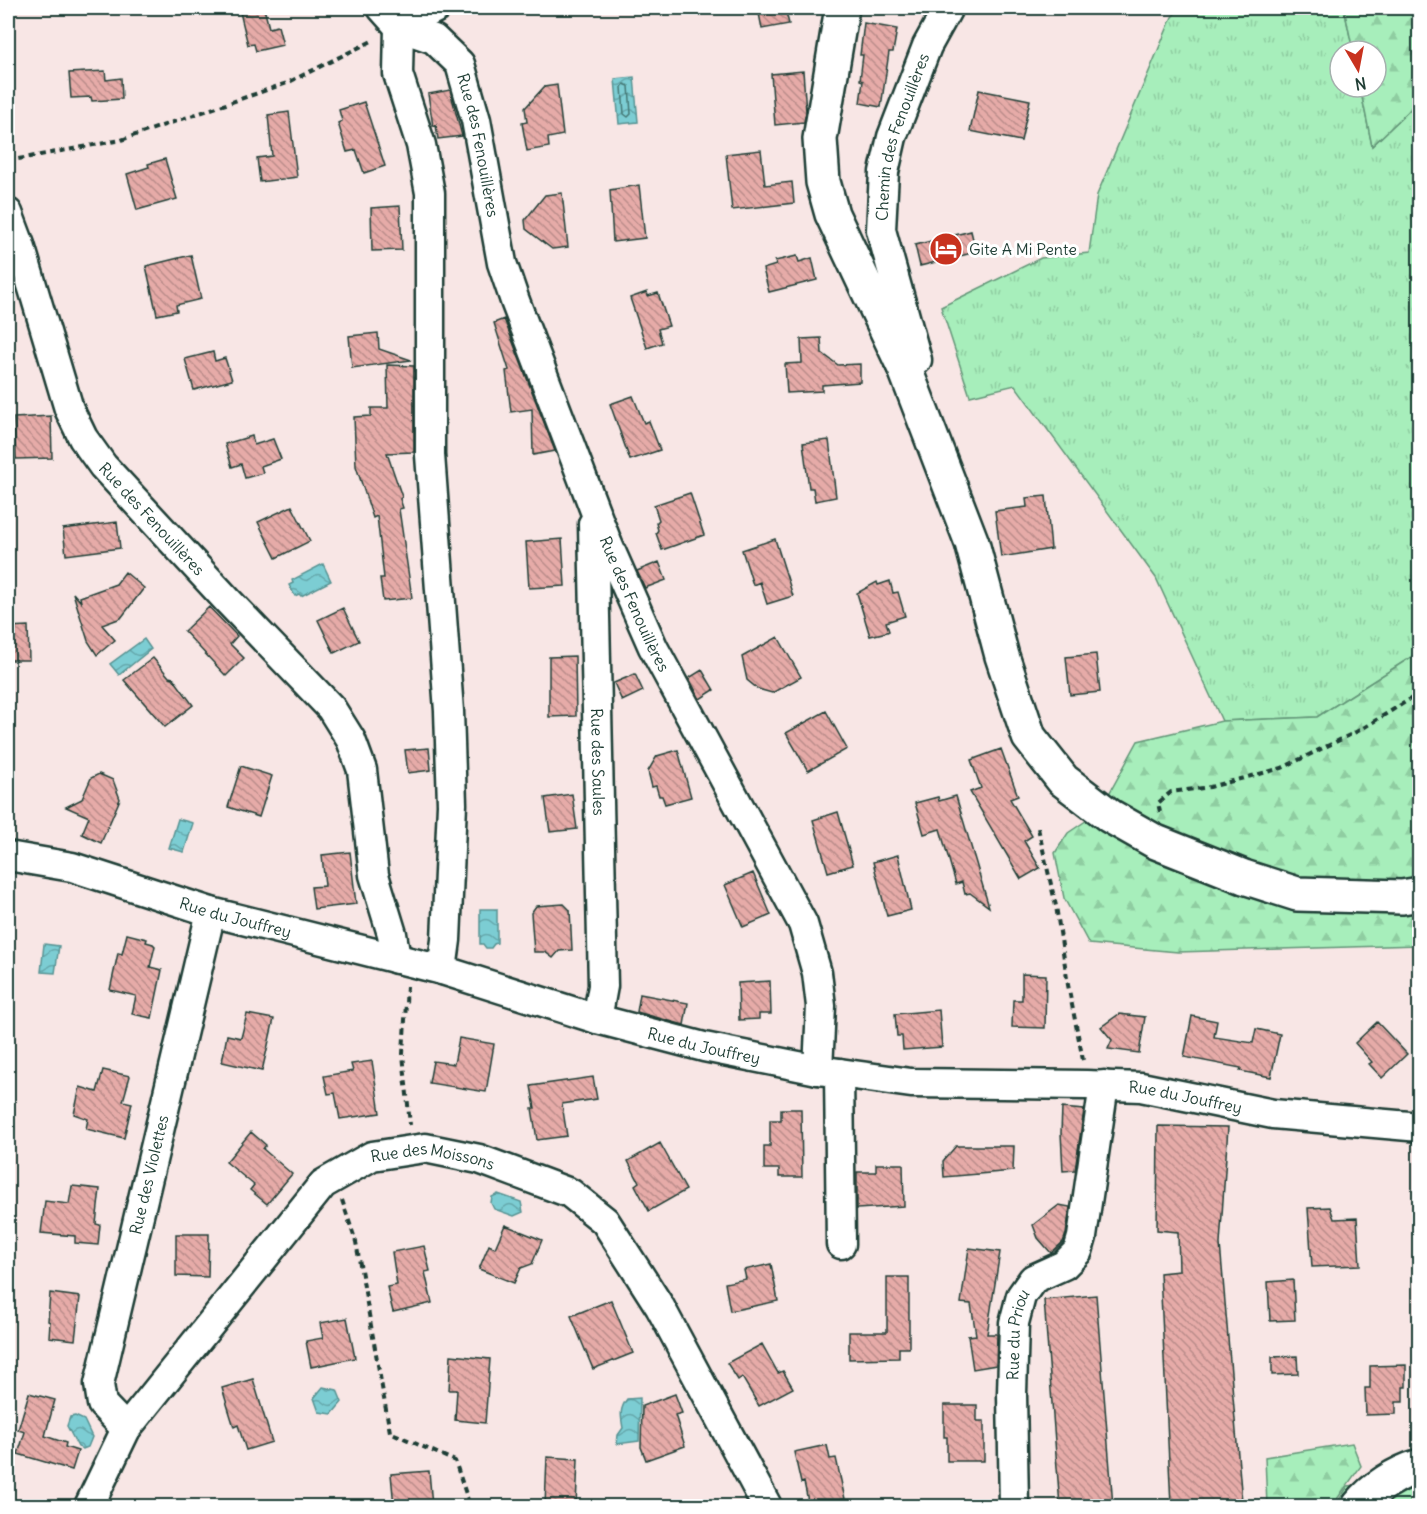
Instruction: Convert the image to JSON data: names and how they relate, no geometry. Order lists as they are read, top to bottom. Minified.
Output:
{"streets":{"street":["Chemin des Fenouillères","Rue des Fenouillères","Rue des Saules","Rue du Jouffrey","Rue des Moissons","Rue des Violettes","Rue du Priou"]},"crossings":[["Rue des Fenouillères","Rue des Saules"],["Rue des Fenouillères","Rue du Jouffrey"],["Rue des Saules","Rue du Jouffrey"],["Rue du Jouffrey","Rue des Violettes"],["Rue du Jouffrey","Rue du Priou"],["Rue des Moissons","Rue des Violettes"]],"places":{"hotel":["Gite A Mi Pente"]},"north":"bottom"}
